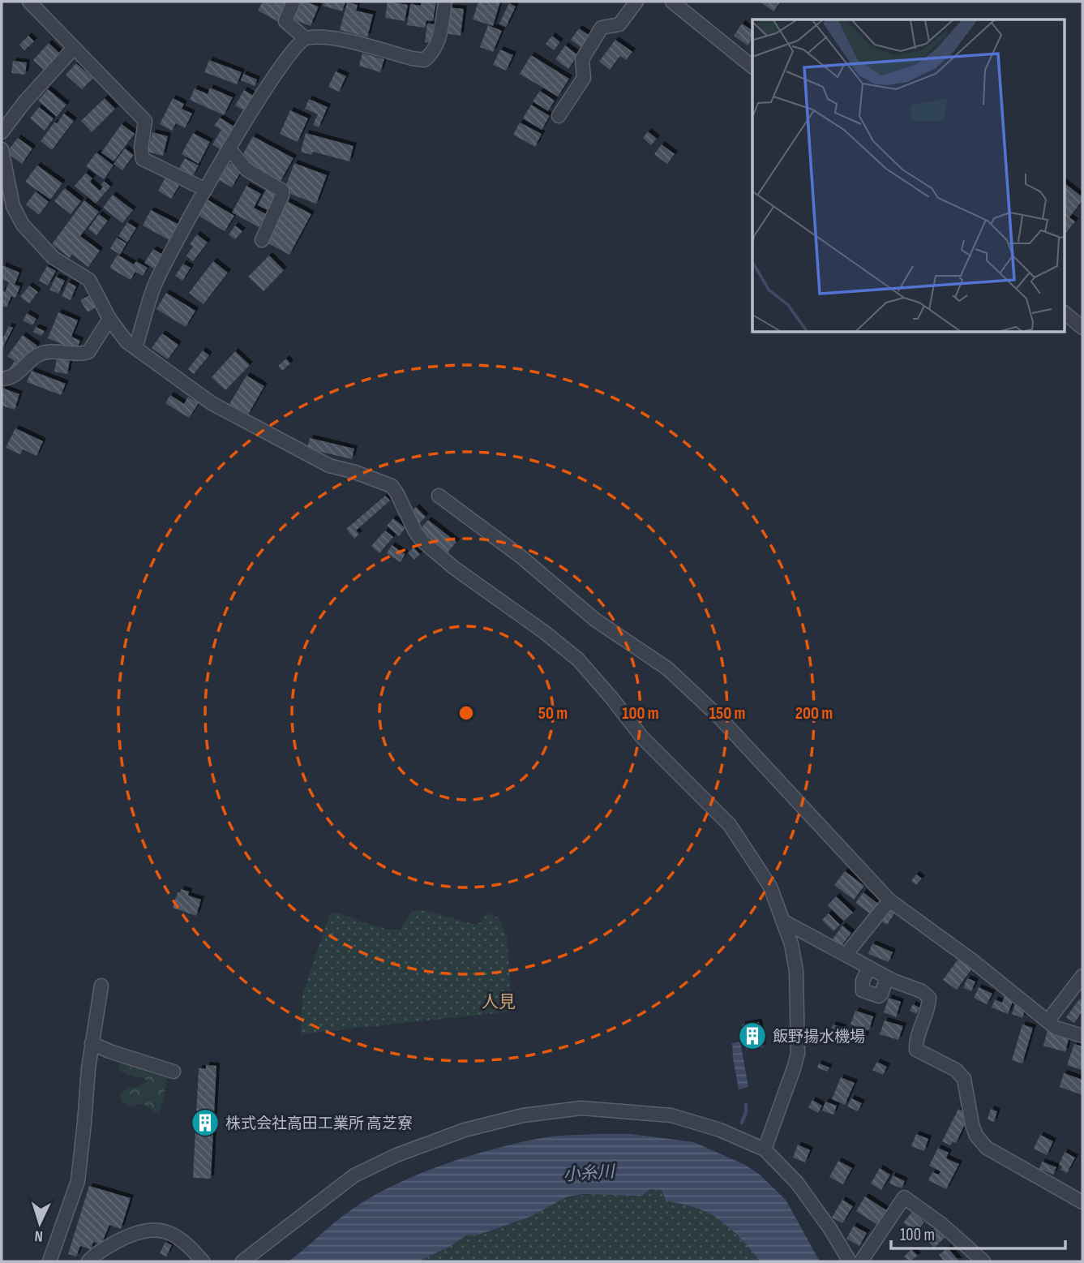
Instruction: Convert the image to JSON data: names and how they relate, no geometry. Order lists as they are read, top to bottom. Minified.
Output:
{"districts":["人見"],"water":["小糸川"],"places":{"building":["飯野揚水機場","株式会社高田工業所 高芝寮"]},"scale_bar":"100 m","north":"bottom","rings":["50 m","100 m","150 m","200 m"]}
